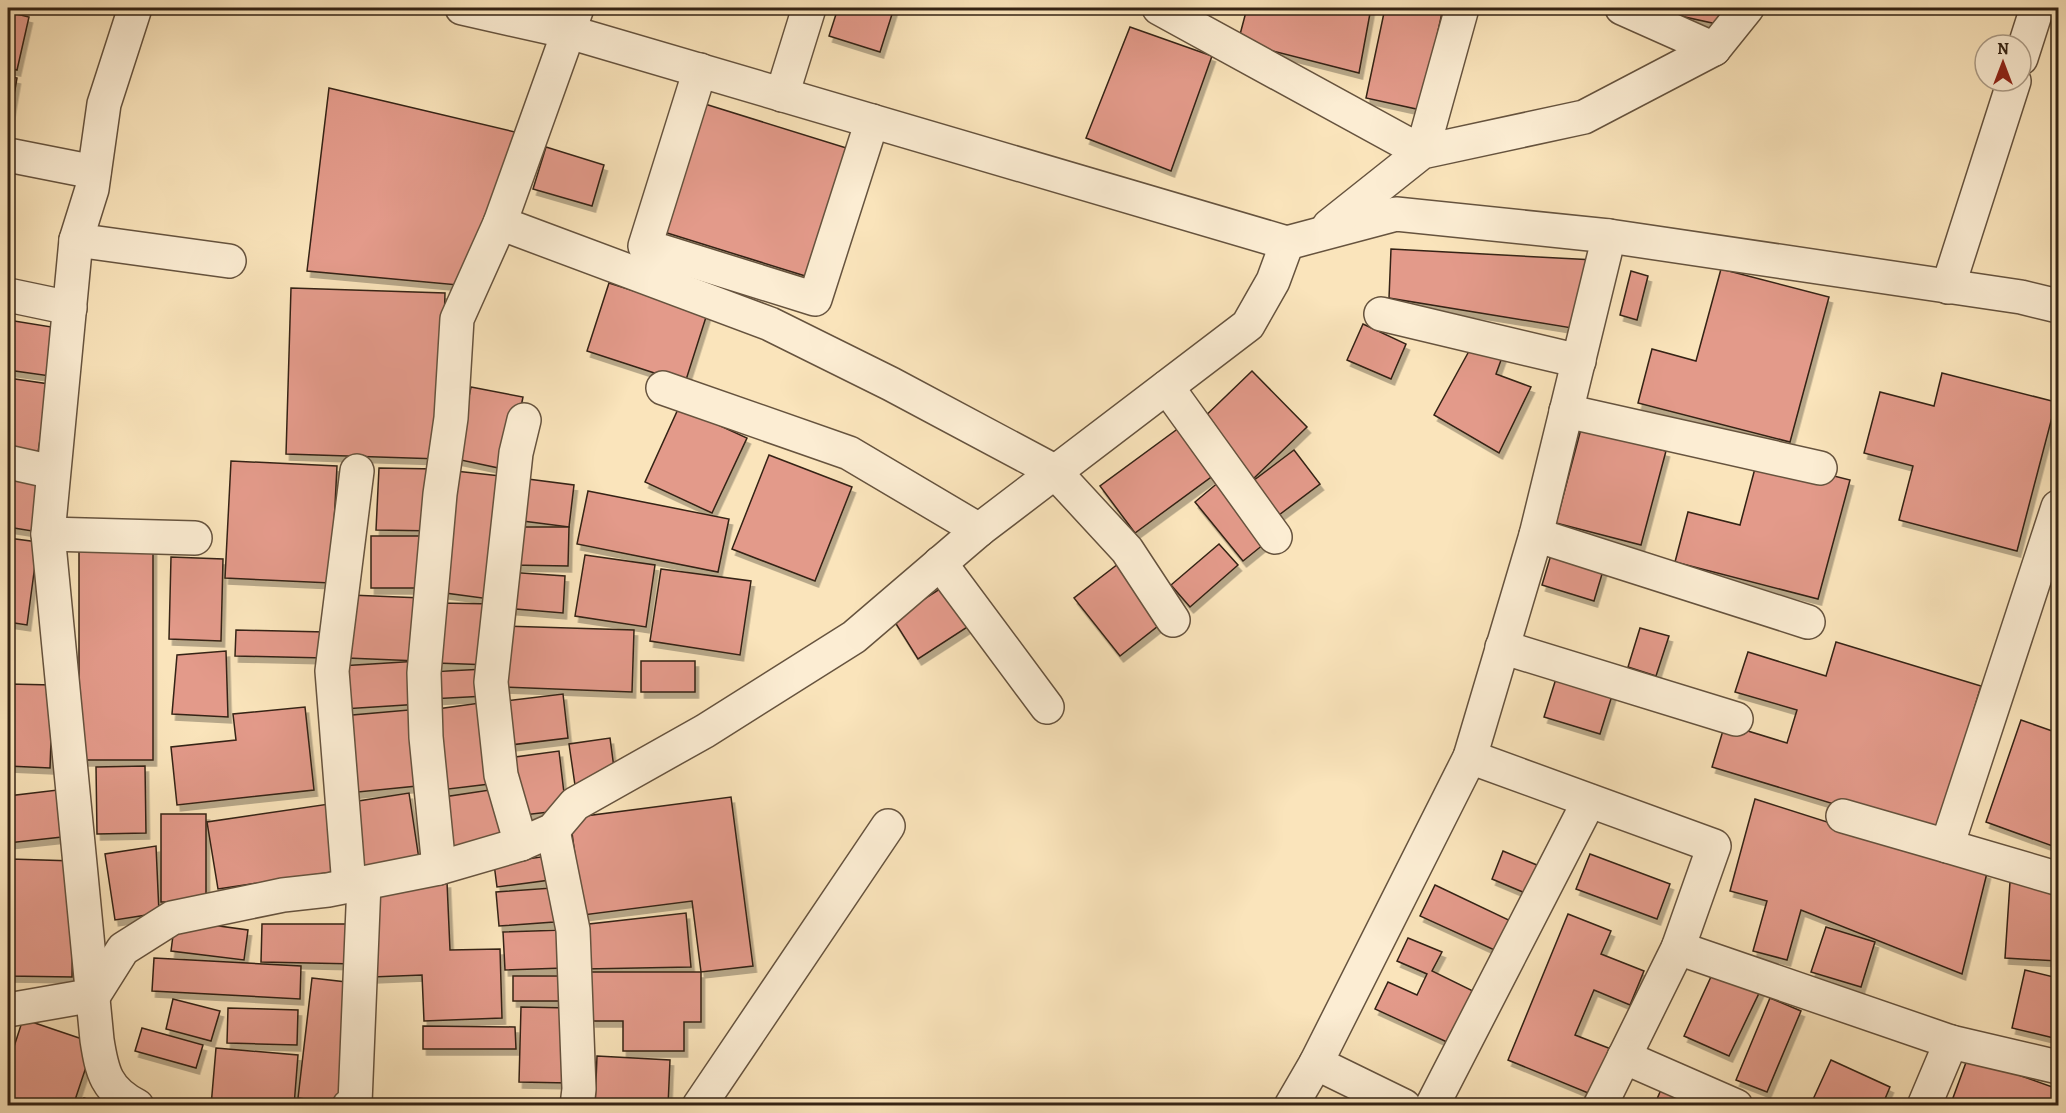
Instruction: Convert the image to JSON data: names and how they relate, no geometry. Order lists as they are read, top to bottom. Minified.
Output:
{"north":"top"}
